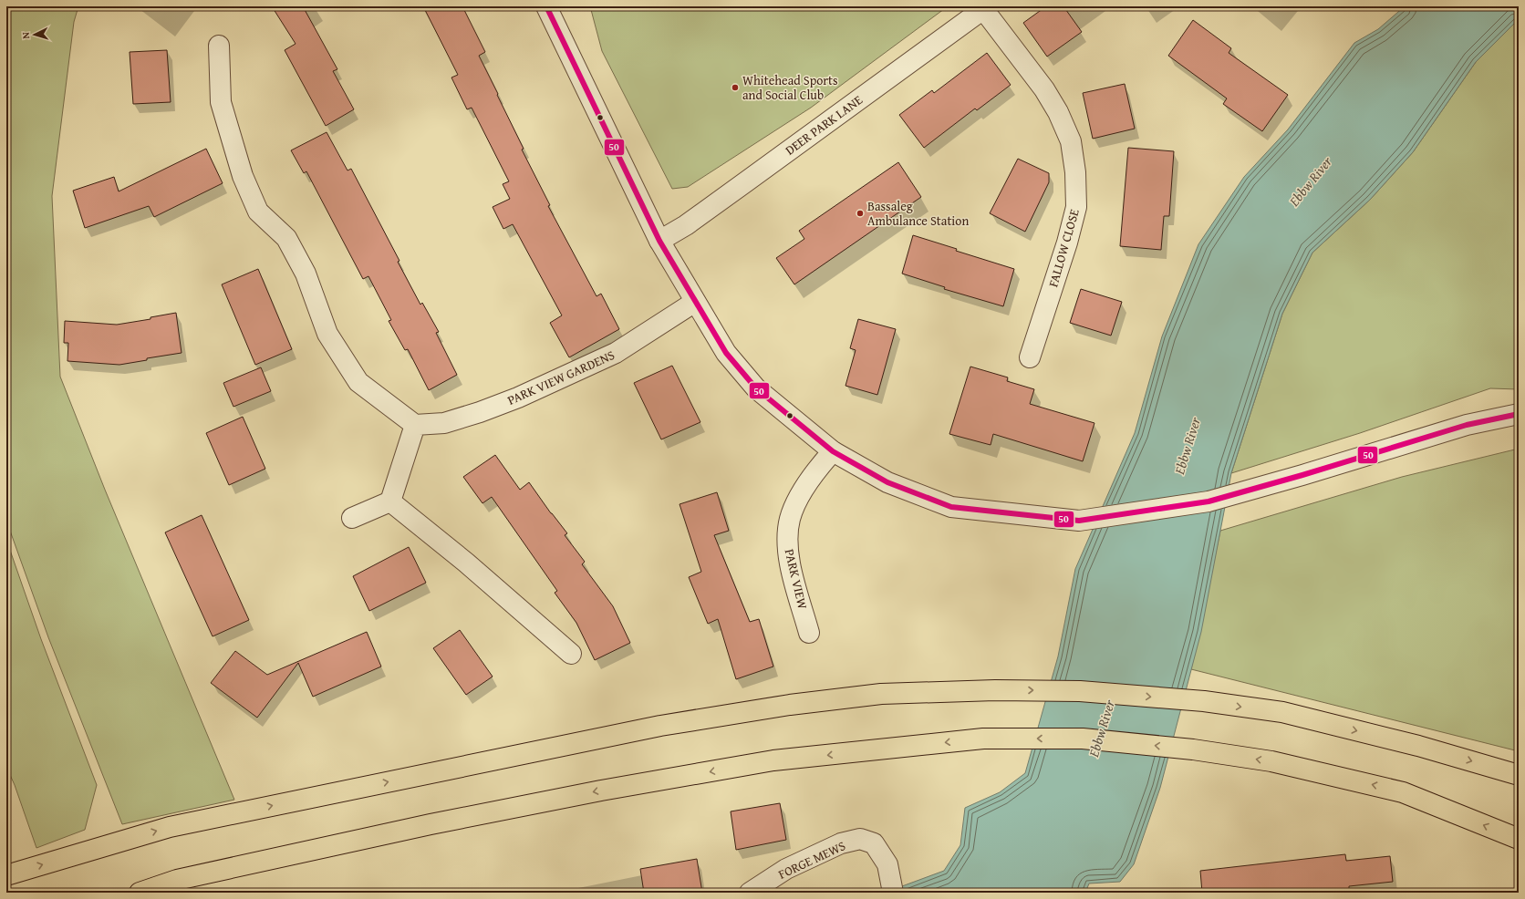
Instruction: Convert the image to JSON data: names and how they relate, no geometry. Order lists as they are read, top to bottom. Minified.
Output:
{"streets":{"street":["DEER PARK LANE","FALLOW CLOSE","PARK VIEW GARDENS","PARK VIEW","FORGE MEWS"]},"crossings":[["DEER PARK LANE","FALLOW CLOSE"]],"water":["Ebbw River"],"places":["Whitehead Sports and Social Club","Bassaleg Ambulance Station"],"lines":["transit line 50"],"north":"left"}
